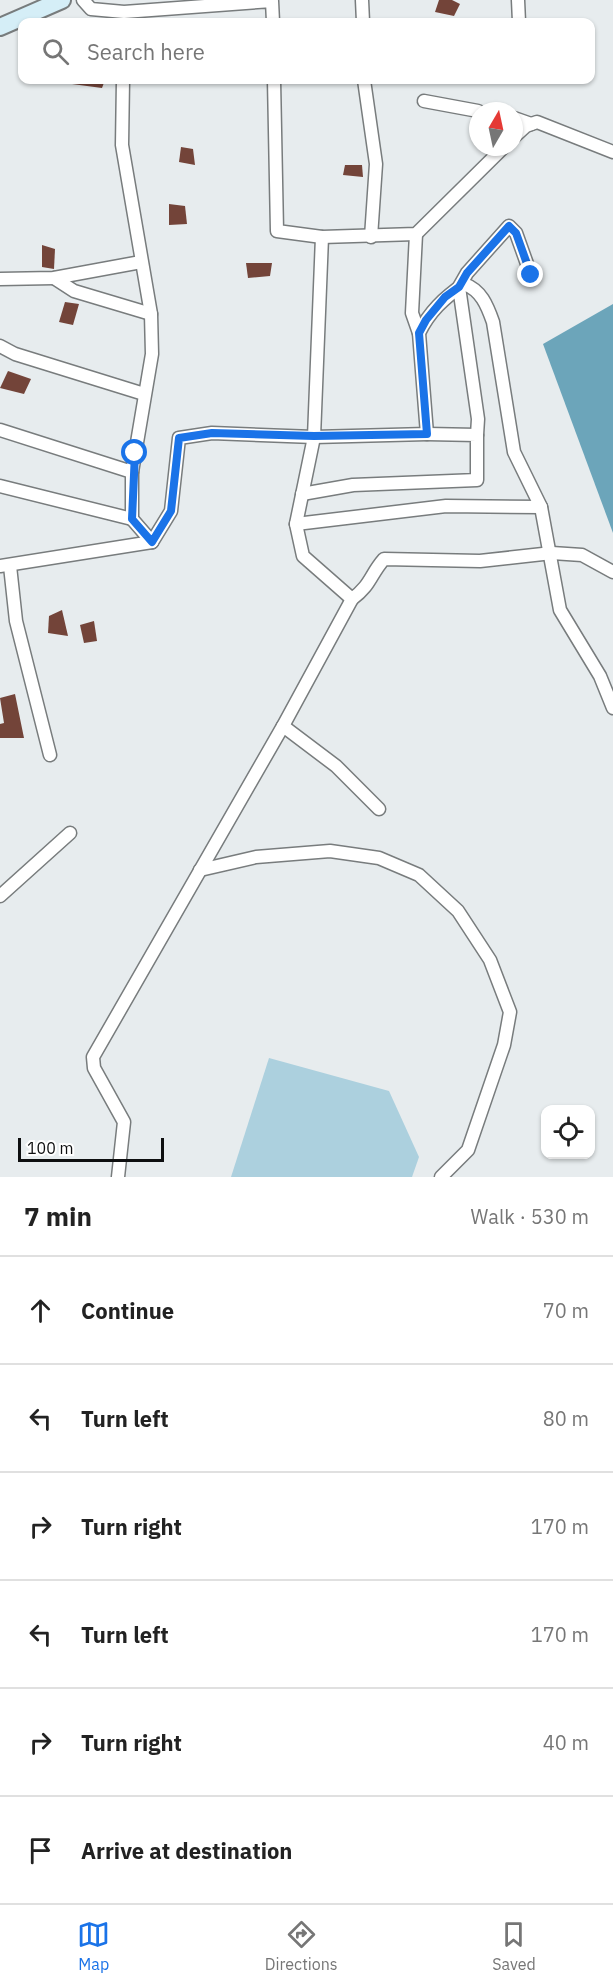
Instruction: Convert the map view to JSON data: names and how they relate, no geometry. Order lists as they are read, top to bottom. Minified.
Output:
{"scale_bar":"100 m","north":"top","page":{"search":"Search here","scale":"100 m","heading":["7 min","Walk · 530 m"],"list":[["Continue","70 m"],["Turn left","80 m"],["Turn right","170 m"],["Turn left","170 m"],["Turn right","40 m"],"Arrive at destination"],"nav":["Map","Directions","Saved"]}}
